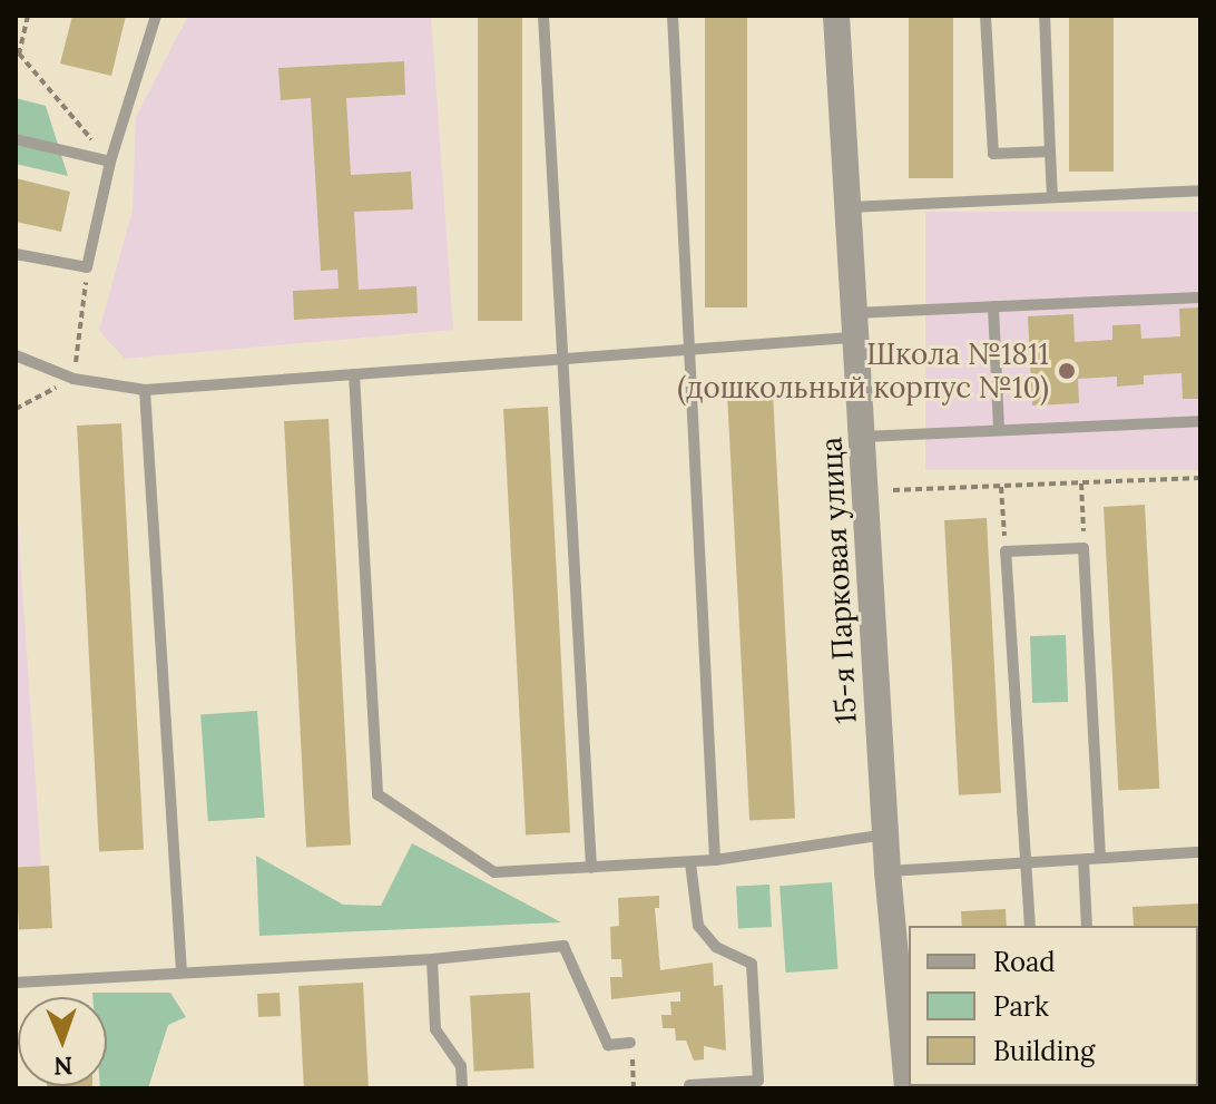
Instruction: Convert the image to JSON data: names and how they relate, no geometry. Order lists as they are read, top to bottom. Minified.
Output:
{"streets":{"street":["15-я Парковая улица"]},"places":["Школа №1811 (дошкольный корпус №10)"],"legend":["Road","Park","Building"],"north":"bottom"}
